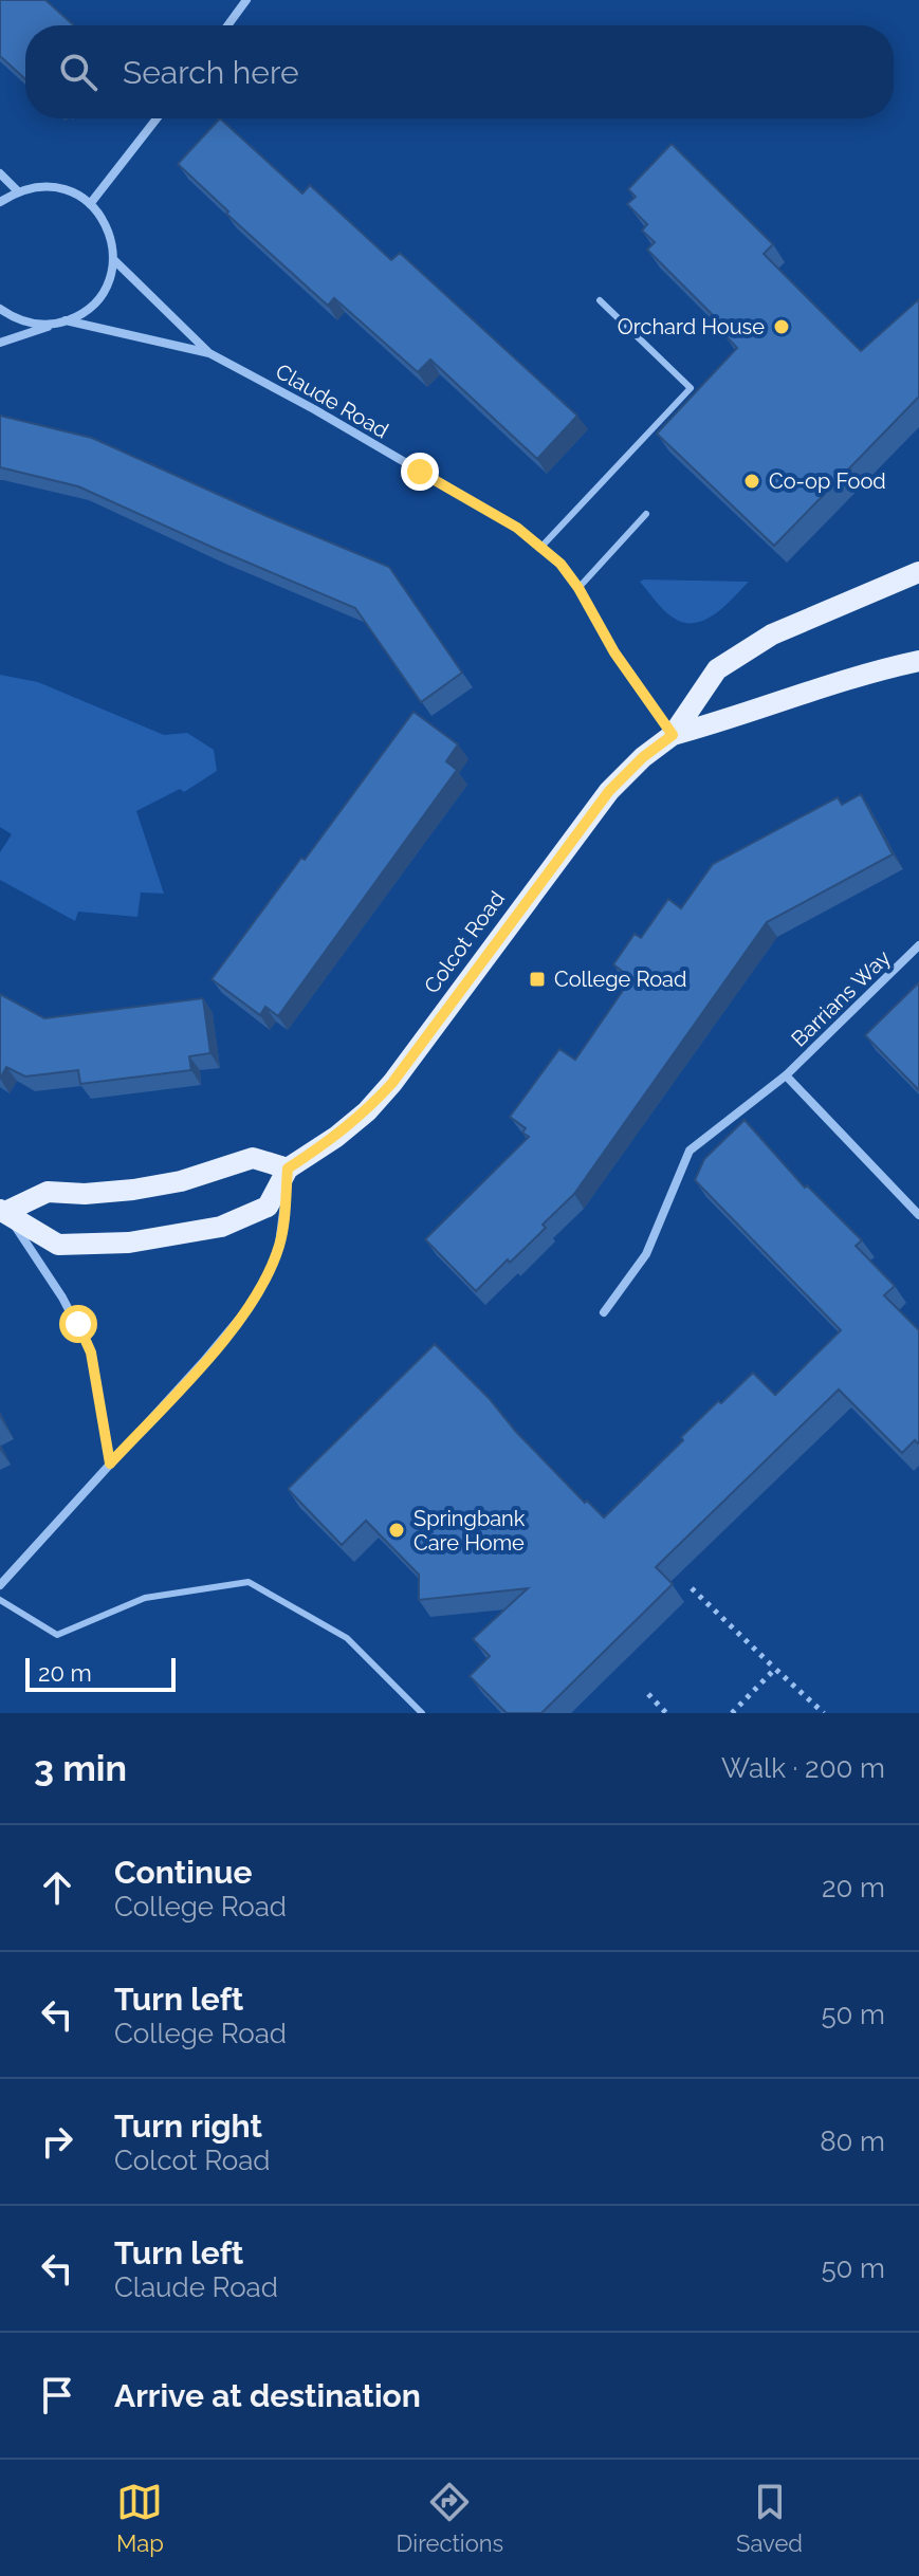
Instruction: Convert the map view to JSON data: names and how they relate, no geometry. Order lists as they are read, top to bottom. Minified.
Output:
{"streets":{"main road":["Colcot Road"],"street":["Claude Road","Barrians Way"]},"crossings":[["Claude Road","Colcot Road"]],"places":{"other":["Orchard House","Co-op Food","Springbank Care Home"],"transit":["College Road"]},"scale_bar":"20 m","page":{"search":"Search here","scale":"20 m","heading":["3 min","Walk · 200 m"],"list":[["Continue","College Road","20 m"],["Turn left","College Road","50 m"],["Turn right","Colcot Road","80 m"],["Turn left","Claude Road","50 m"],"Arrive at destination"],"nav":["Map","Directions","Saved"]}}
